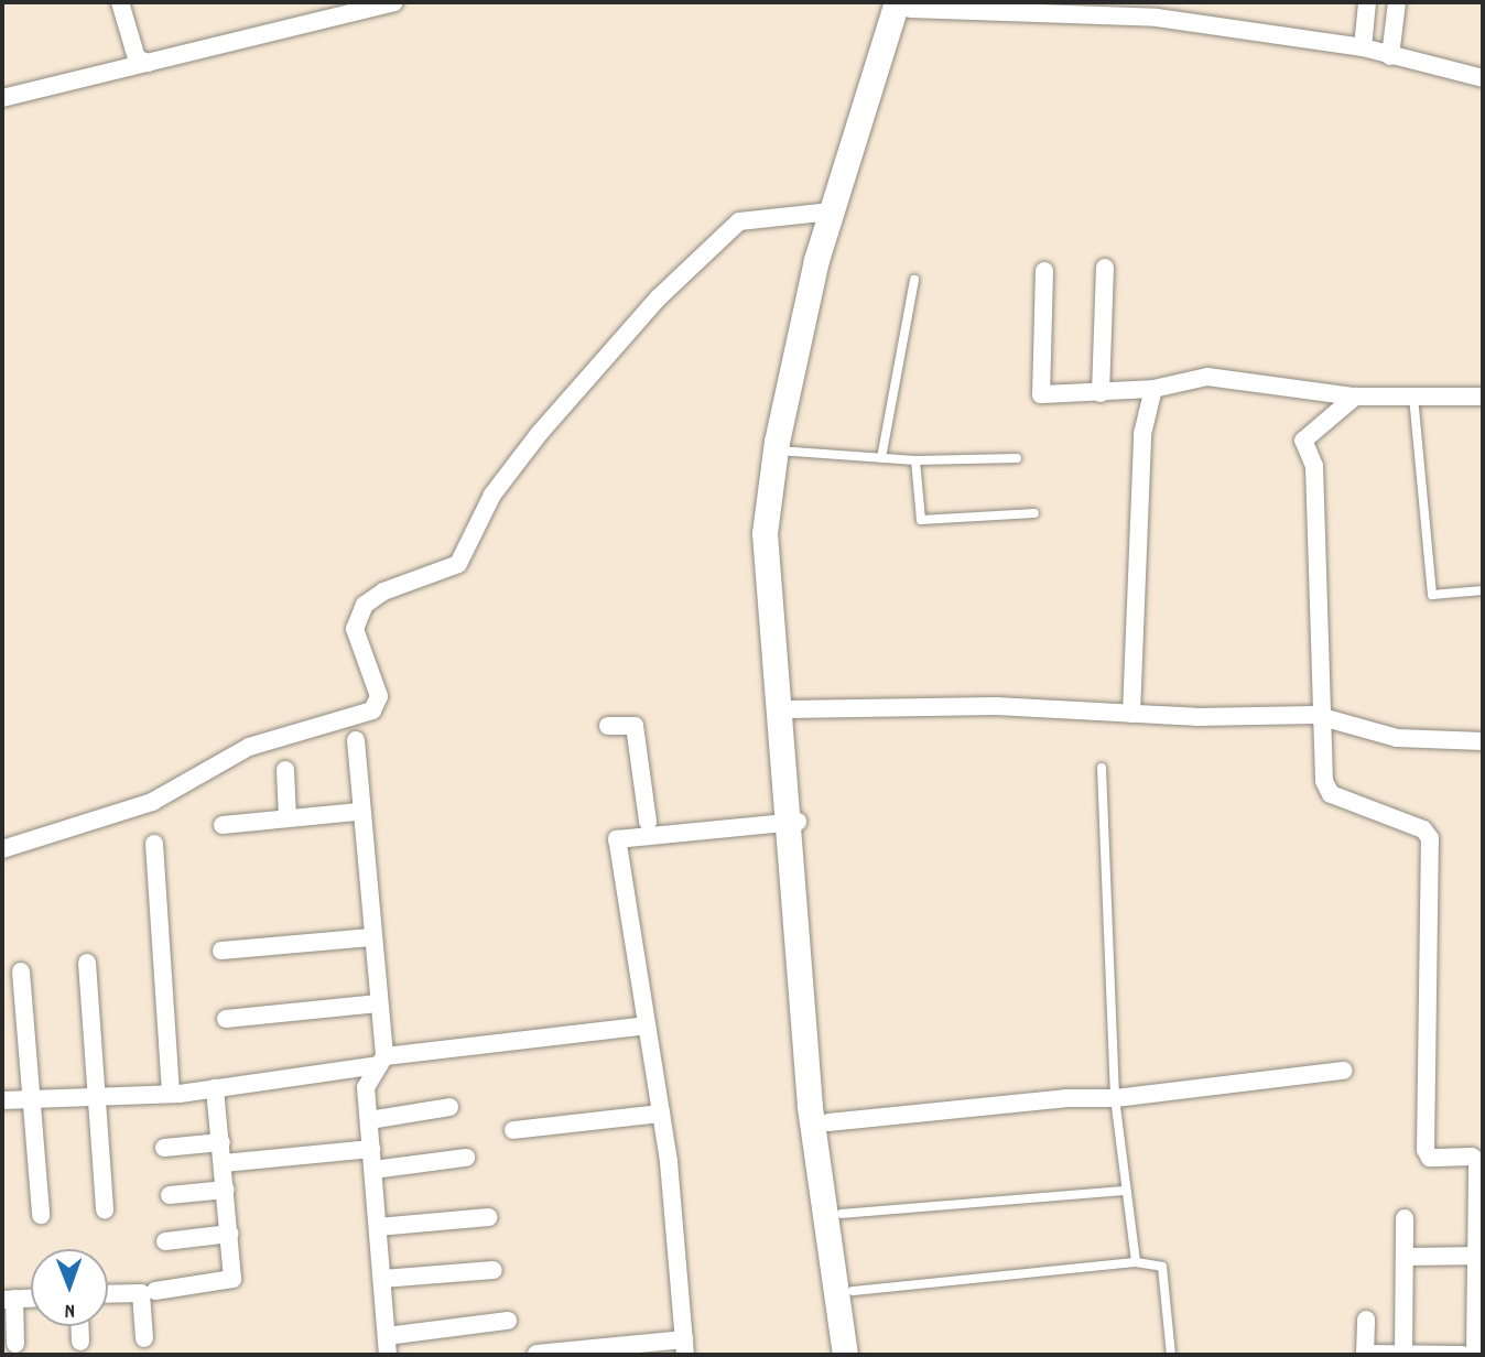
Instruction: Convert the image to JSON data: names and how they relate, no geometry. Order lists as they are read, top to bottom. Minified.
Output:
{"north":"bottom"}
